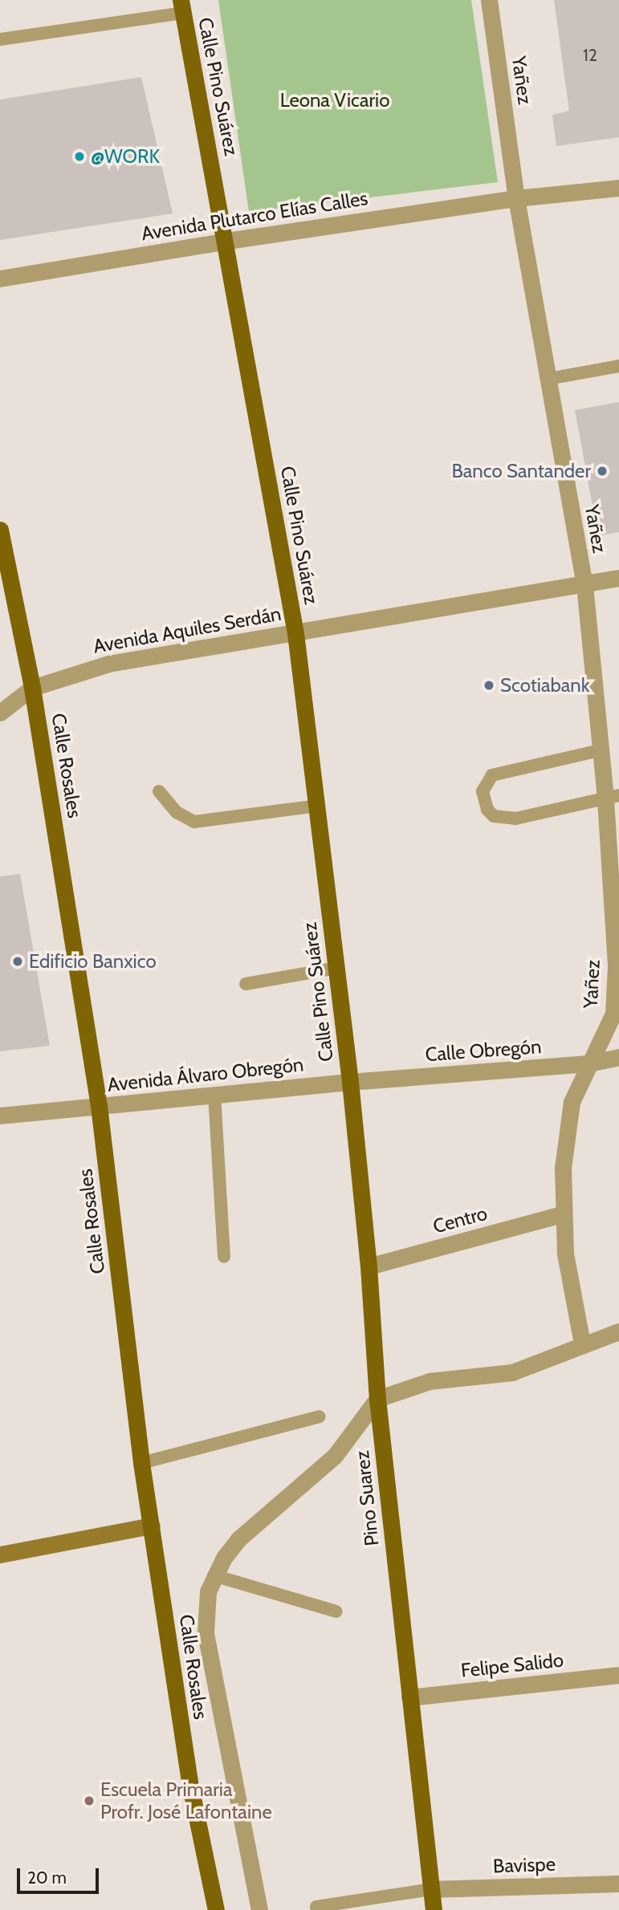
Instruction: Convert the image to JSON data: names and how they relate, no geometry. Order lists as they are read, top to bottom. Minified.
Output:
{"streets":{"main road":["Calle Pino Suárez","Calle Rosales","Pino Suarez"],"street":["Yañez","Avenida Plutarco Elías Calles","Avenida Aquiles Serdán","Calle Obregón","Avenida Álvaro Obregón","Centro","Felipe Salido","Bavispe"]},"crossings":[["Yañez","Avenida Plutarco Elías Calles"],["Yañez","Avenida Aquiles Serdán"],["Yañez","Calle Obregón"],["Yañez","Centro"],["Calle Pino Suárez","Avenida Plutarco Elías Calles"],["Calle Pino Suárez","Avenida Aquiles Serdán"],["Calle Pino Suárez","Calle Obregón"],["Calle Pino Suárez","Avenida Álvaro Obregón"],["Calle Pino Suárez","Pino Suarez"],["Avenida Aquiles Serdán","Calle Rosales"],["Calle Rosales","Avenida Álvaro Obregón"],["Calle Rosales","Pino Suarez"],["Calle Obregón","Avenida Álvaro Obregón"],["Calle Obregón","Pino Suarez"],["Avenida Álvaro Obregón","Pino Suarez"],["Centro","Pino Suarez"],["Pino Suarez","Felipe Salido"],["Pino Suarez","Bavispe"]],"parks":["Leona Vicario"],"places":["@WORK","Banco Santander","Scotiabank","Edificio Banxico","Escuela Primaria Profr. José Lafontaine"],"house_numbers":["12"],"scale_bar":"20 m"}
